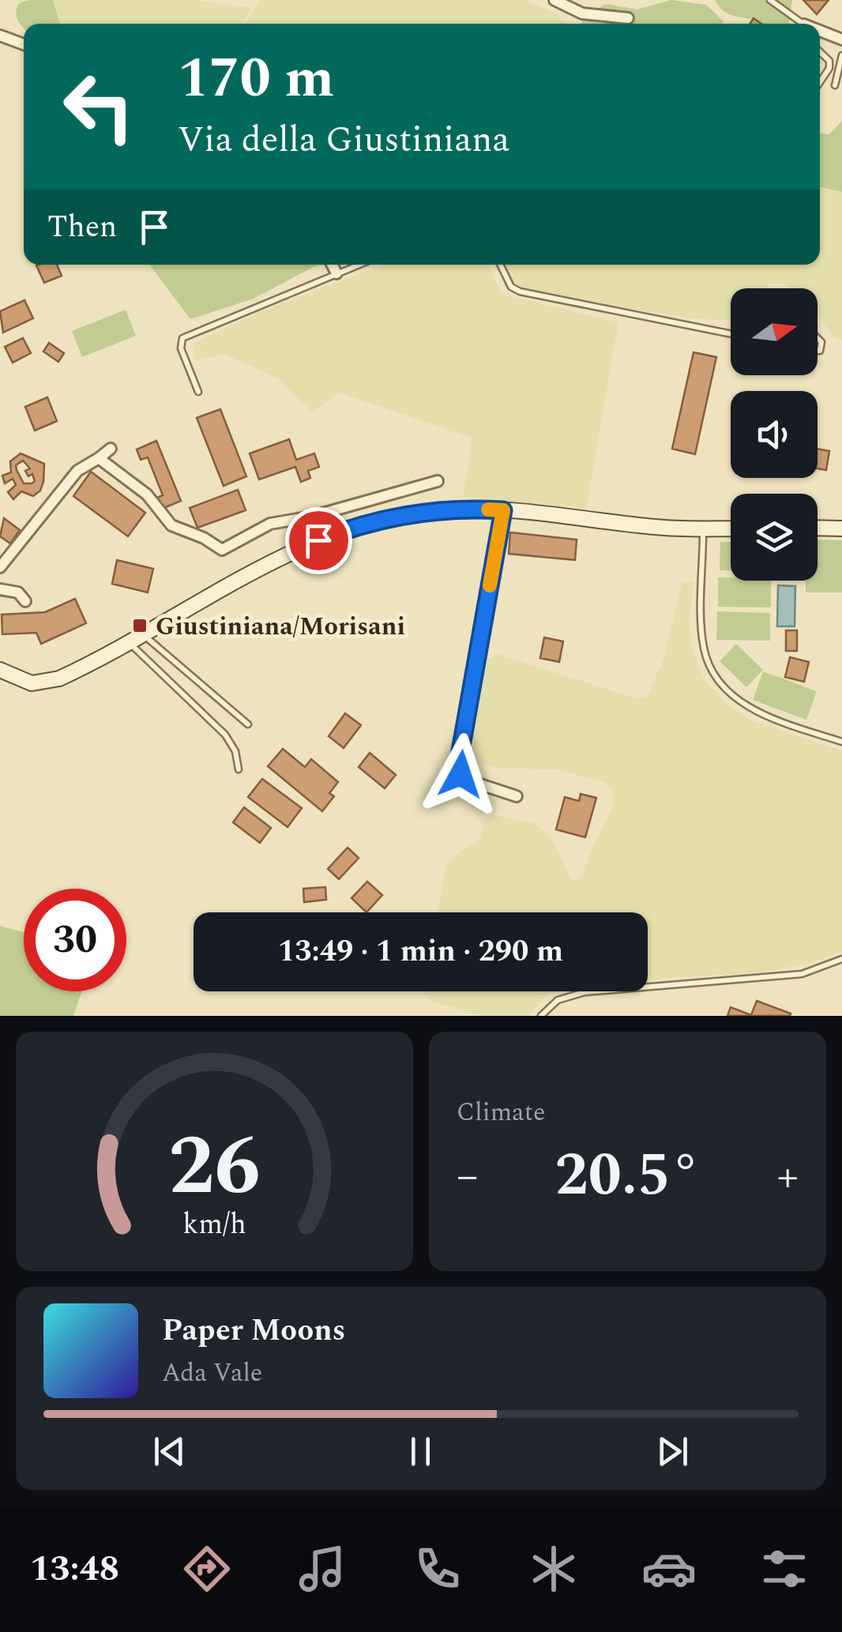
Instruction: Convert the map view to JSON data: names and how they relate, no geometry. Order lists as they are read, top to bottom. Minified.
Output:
{"places":{"transit":["Giustiniana/Morisani"]},"north":"right","page":{"turn":["170 m","Via della Giustiniana"],"then":"Then","limit":"30","trip":"13:49 · 1 min · 290 m","tile":"Climate","heat":["−","20.5°","+"],"song":["Paper Moons","Ada Vale"],"tabs":"13:48","gauge":["26","km/h"]}}
